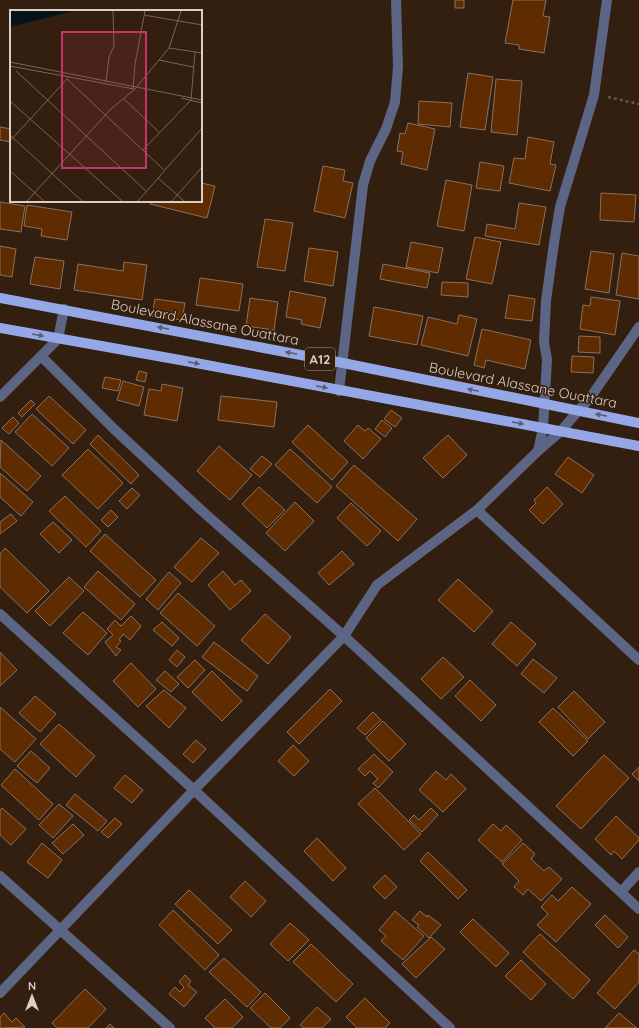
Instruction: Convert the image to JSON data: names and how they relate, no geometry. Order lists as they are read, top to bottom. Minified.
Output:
{"streets":{"main road":["Boulevard Alassane Ouattara","A12"]},"north":"top"}
